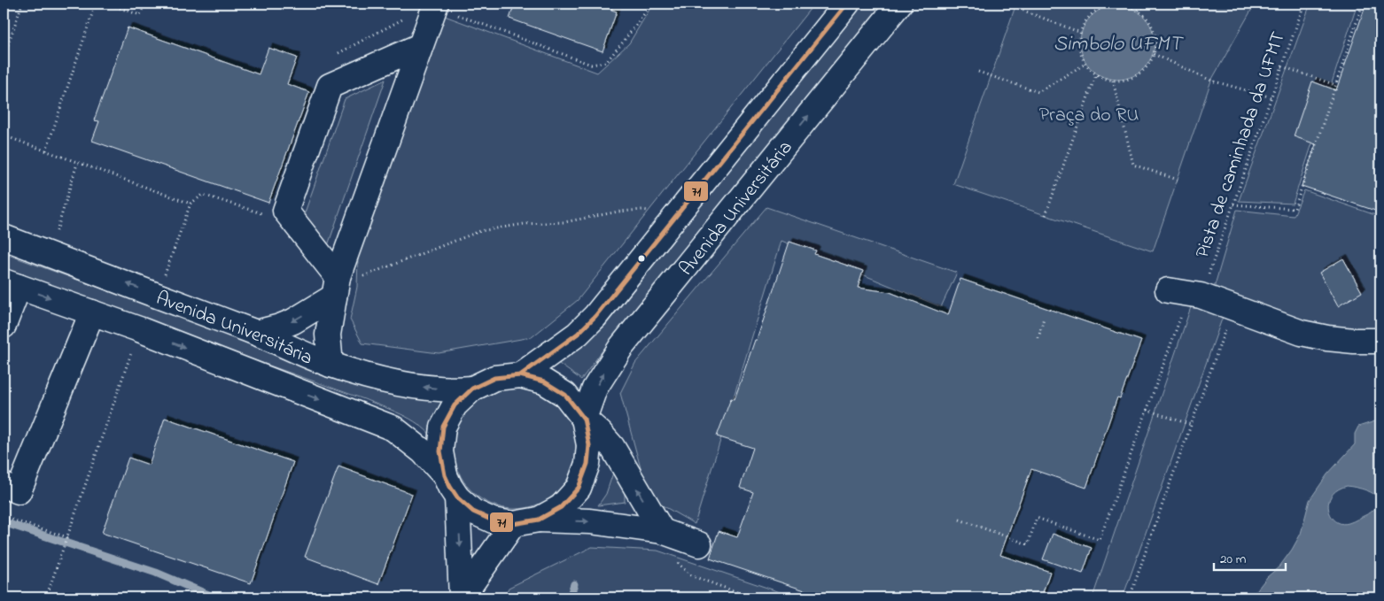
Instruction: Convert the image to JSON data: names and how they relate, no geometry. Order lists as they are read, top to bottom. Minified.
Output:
{"streets":{"street":["Avenida Universitária"],"path":["Pista de caminhada da UFMT"]},"water":["Simbolo UFMT"],"parks":["Praça do RU"],"lines":["transit line 71"],"scale_bar":"20 m"}
